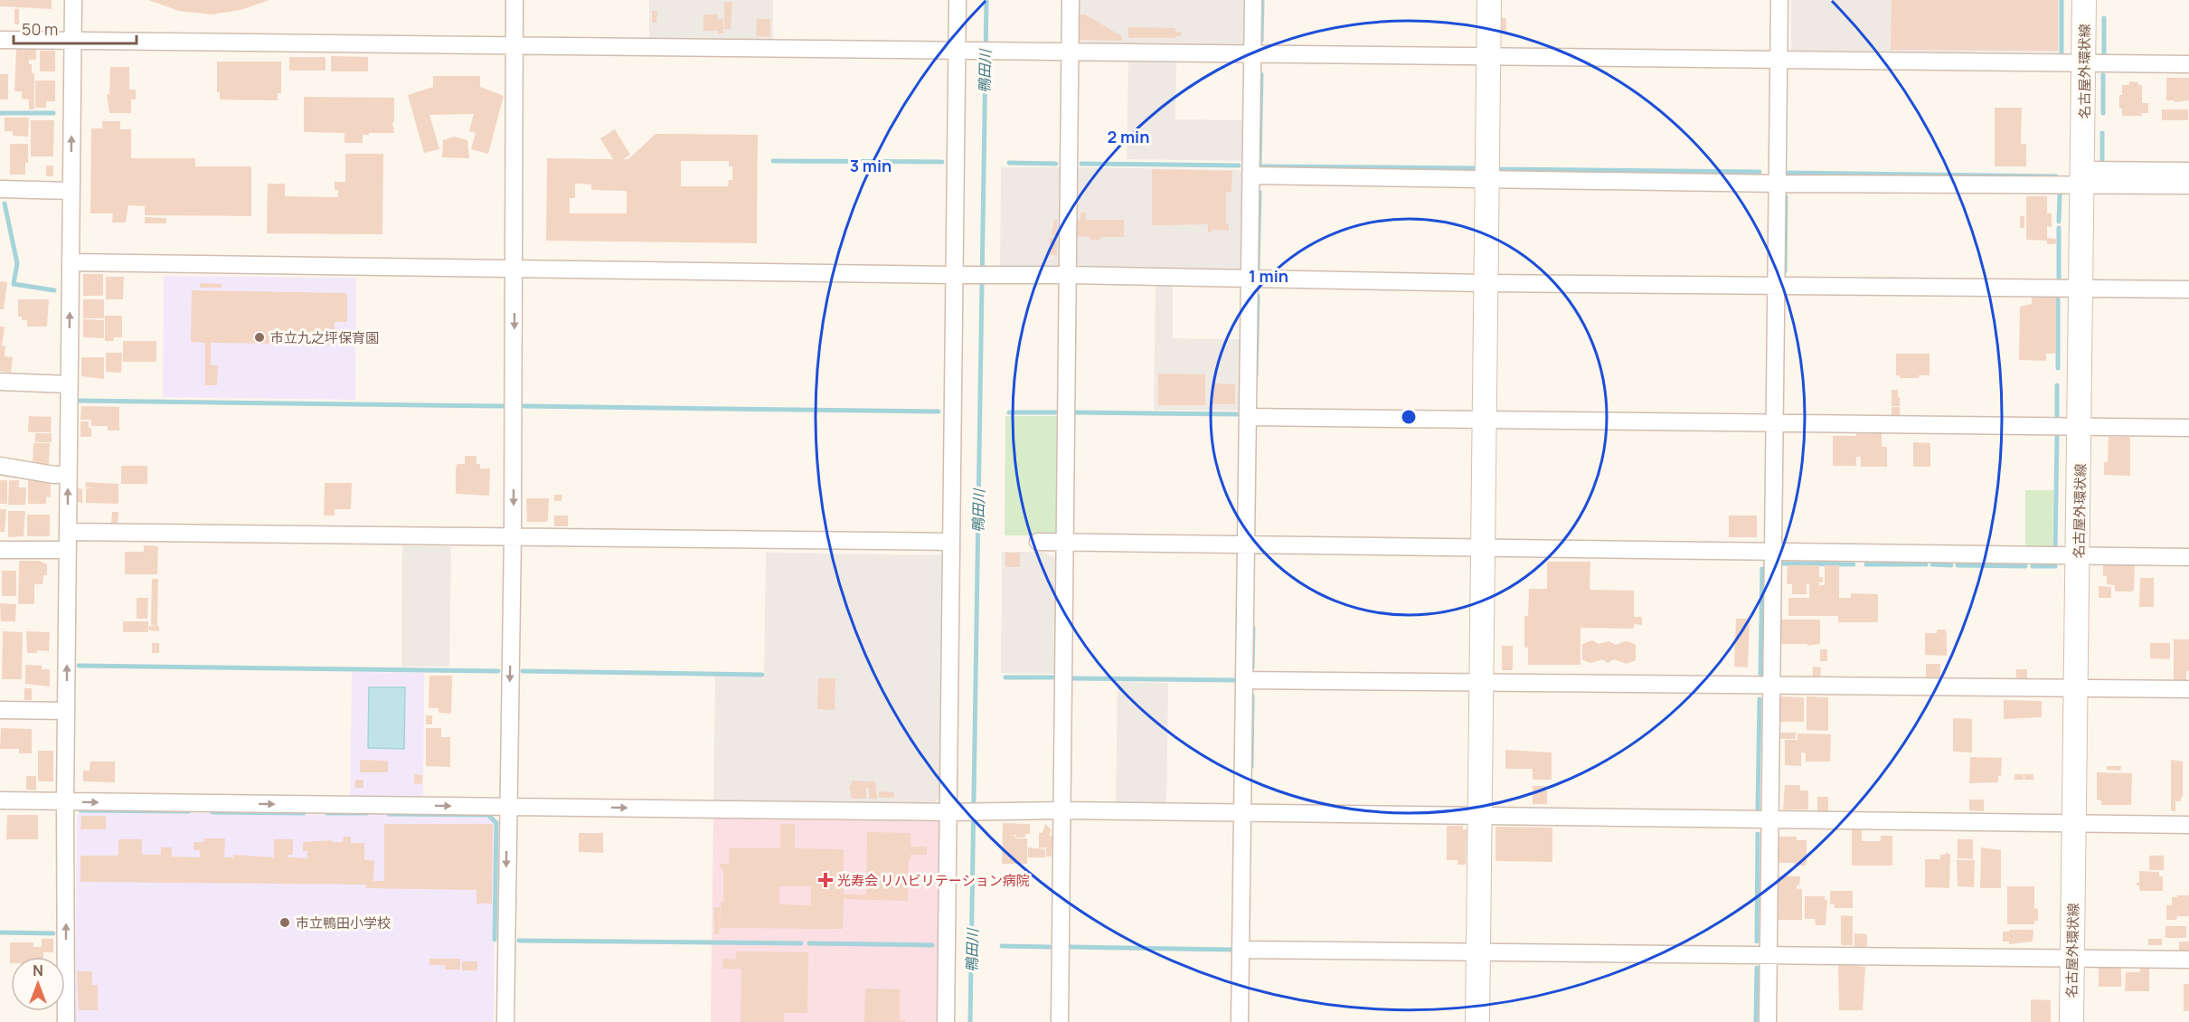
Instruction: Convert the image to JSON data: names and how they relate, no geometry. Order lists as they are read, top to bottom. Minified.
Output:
{"streets":{"street":["名古屋外環状線"]},"water":["鴨田川"],"places":{"other":["市立九之坪保育園","市立鴨田小学校"],"health":["光寿会 リハビリテーション病院"]},"scale_bar":"50 m","north":"top","rings":["2 min","3 min","1 min"]}
